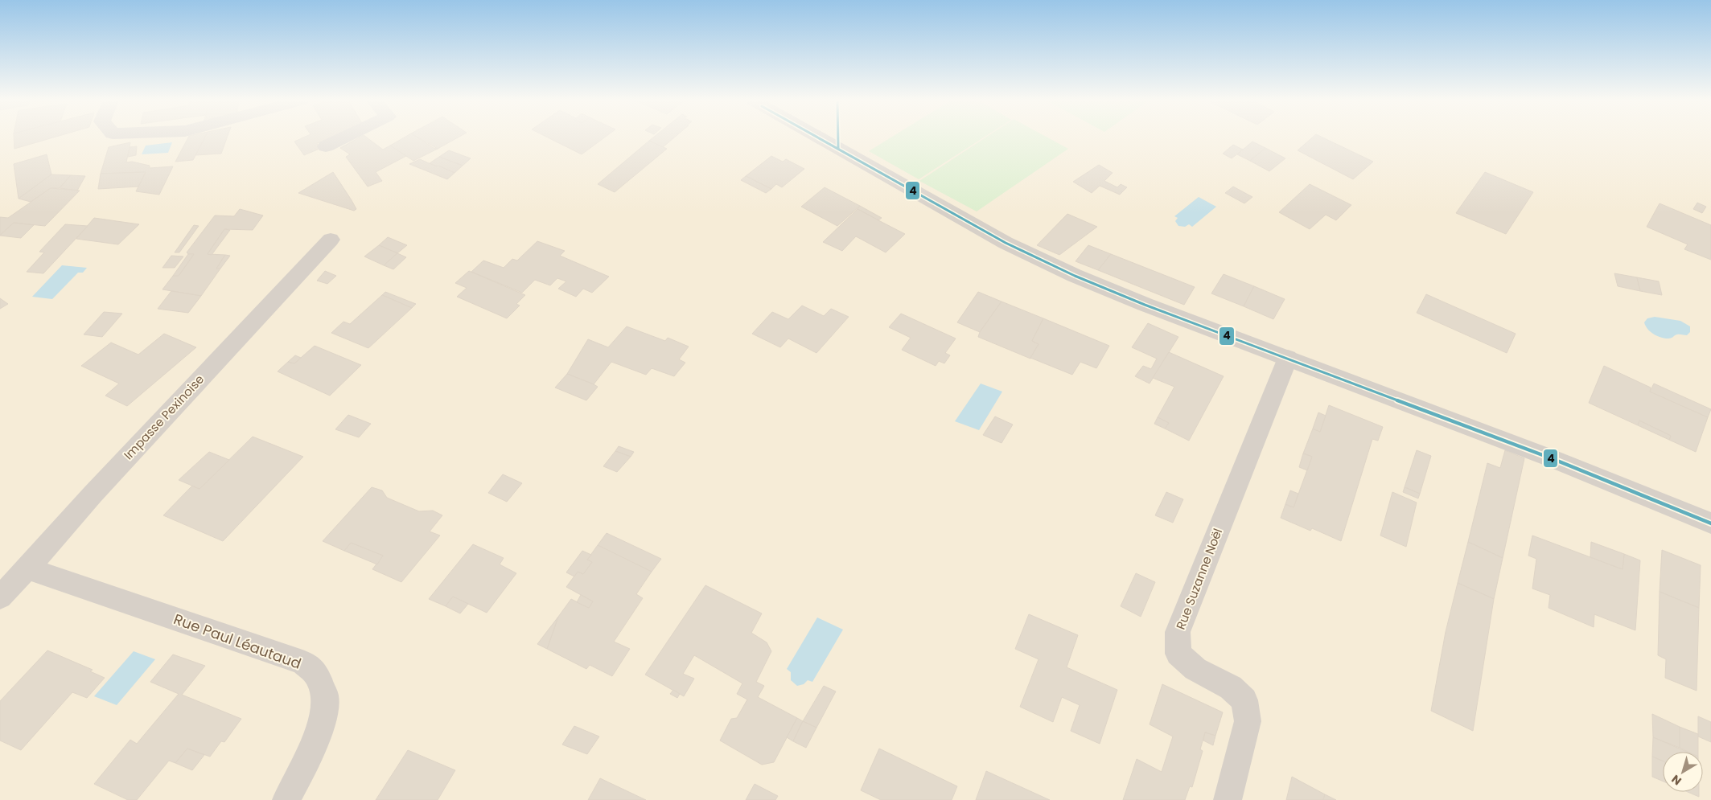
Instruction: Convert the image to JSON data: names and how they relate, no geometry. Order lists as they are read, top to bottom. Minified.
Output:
{"streets":{"street":["Impasse Pexinoise","Rue Suzanne Noël","Rue Paul Léautaud"]},"crossings":[["Impasse Pexinoise","Rue Paul Léautaud"]],"lines":["transit line 4"],"north":"bottom left"}
